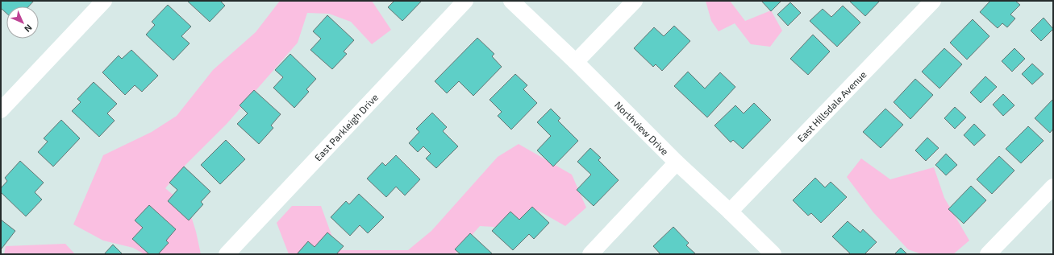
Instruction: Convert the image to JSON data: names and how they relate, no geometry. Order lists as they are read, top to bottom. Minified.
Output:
{"streets":{"street":["East Hillsdale Avenue","East Parkleigh Drive","Northview Drive"]},"crossings":[["East Hillsdale Avenue","Northview Drive"]],"north":"bottom right"}
